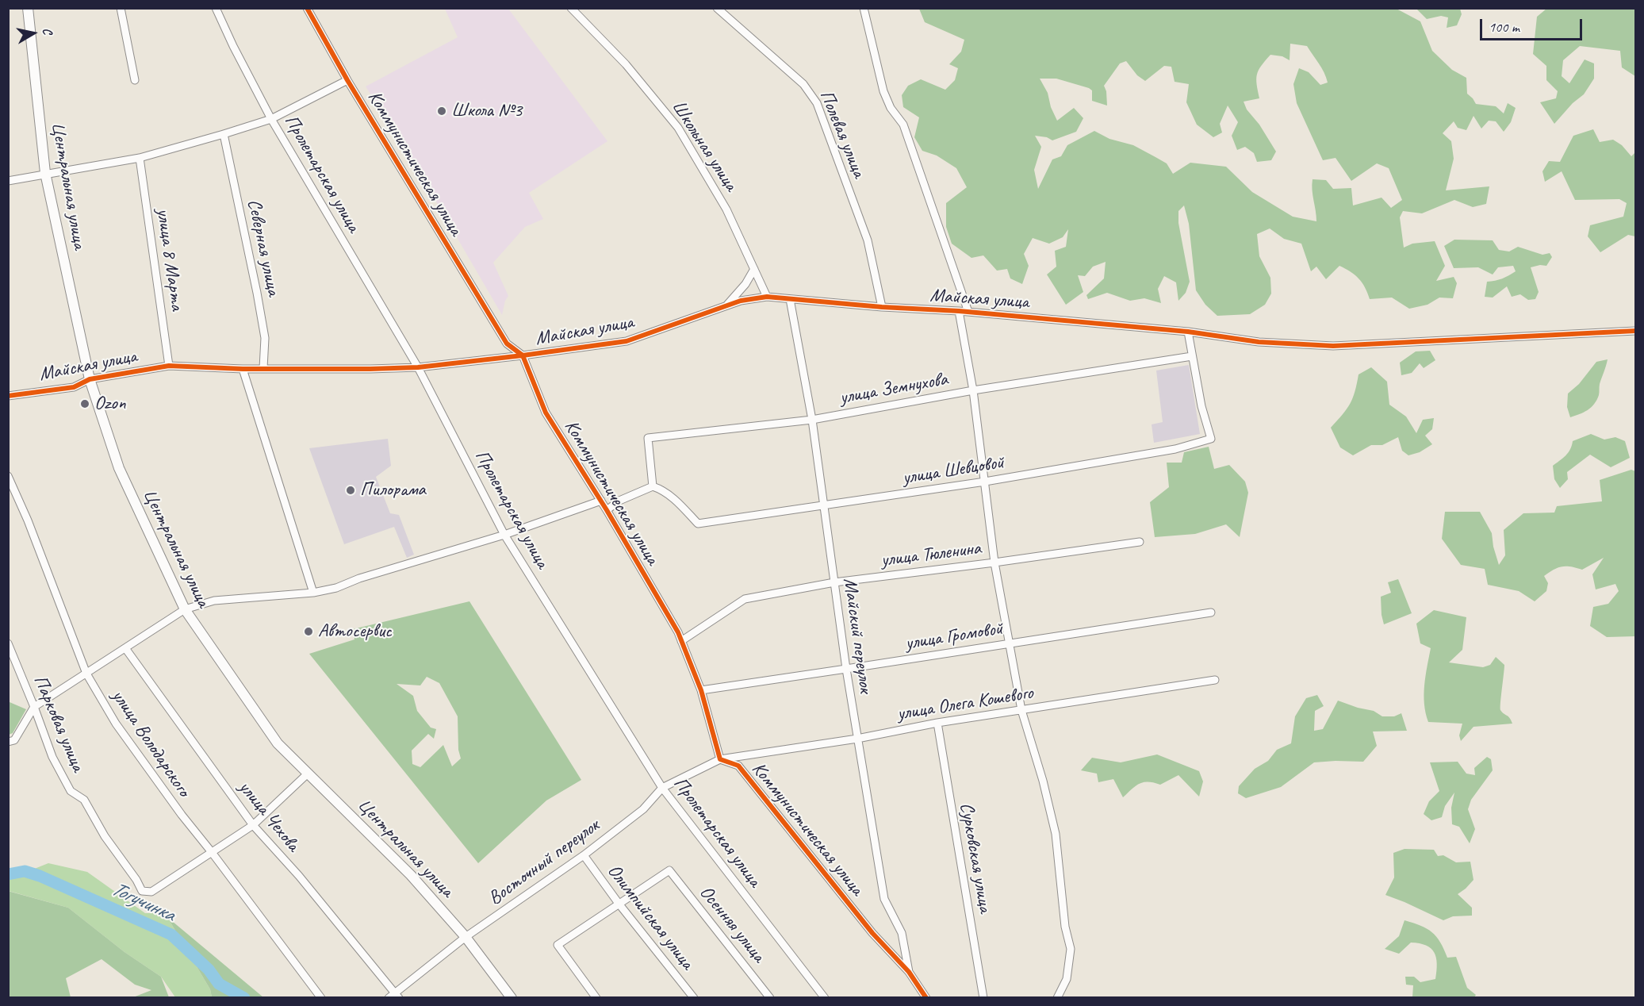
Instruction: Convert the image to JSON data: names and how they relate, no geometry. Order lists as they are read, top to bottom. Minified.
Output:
{"streets":{"main road":["Центральная улица"],"street":["Полевая улица","Школьная улица","Коммунистическая улица","Пролетарская улица","Северная улица","улица 8 Марта","Майская улица","улица Земнухова","улица Шевцовой","улица Тюленина","Майский переулок","улица Громовой","улица Олега Кошевого","Парковая улица","улица Володарского","улица Чехова","Сурковская улица","Восточный переулок","Олимпийская улица","Осенняя улица"]},"crossings":[["Полевая улица","Майская улица"],["Школьная улица","Майская улица"],["Коммунистическая улица","Майская улица"],["Коммунистическая улица","улица Тюленина"],["Коммунистическая улица","Майский переулок"],["Коммунистическая улица","улица Громовой"],["Коммунистическая улица","улица Олега Кошевого"],["Коммунистическая улица","Восточный переулок"],["Пролетарская улица","Майская улица"],["Пролетарская улица","Восточный переулок"],["Центральная улица","Майская улица"],["Центральная улица","Восточный переулок"],["Северная улица","Майская улица"],["улица 8 Марта","Майская улица"],["Майская улица","Майский переулок"],["улица Земнухова","улица Шевцовой"],["улица Земнухова","Майский переулок"],["улица Шевцовой","Майский переулок"],["улица Тюленина","Майский переулок"],["Майский переулок","улица Громовой"],["Майский переулок","улица Олега Кошевого"],["улица Олега Кошевого","Сурковская улица"],["улица Олега Кошевого","Восточный переулок"],["Парковая улица","улица Володарского"],["улица Чехова","Восточный переулок"],["Восточный переулок","Олимпийская улица"],["Олимпийская улица","Осенняя улица"]],"water":["Тогучинка"],"places":["Школа №3","Ozon","Пилорама","Автосервис"],"scale_bar":"100 m","north":"right"}
